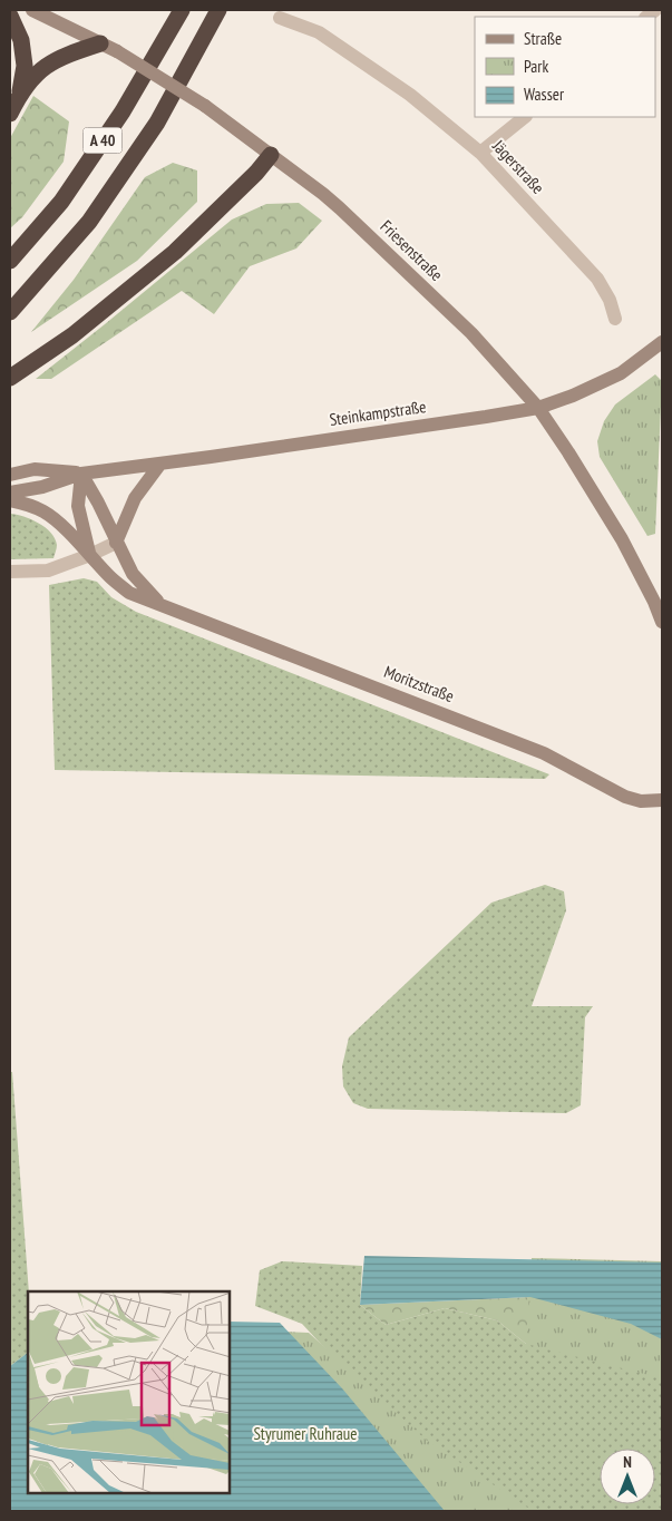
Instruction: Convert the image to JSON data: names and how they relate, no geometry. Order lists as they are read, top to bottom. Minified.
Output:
{"streets":{"highway":["A 40"],"main road":["Friesenstraße","Steinkampstraße","Moritzstraße"],"street":["Jägerstraße"]},"crossings":[["Friesenstraße","Steinkampstraße"],["Steinkampstraße","Moritzstraße"]],"parks":["Styrumer Ruhraue"],"legend":["Straße","Park","Wasser"],"north":"top"}
